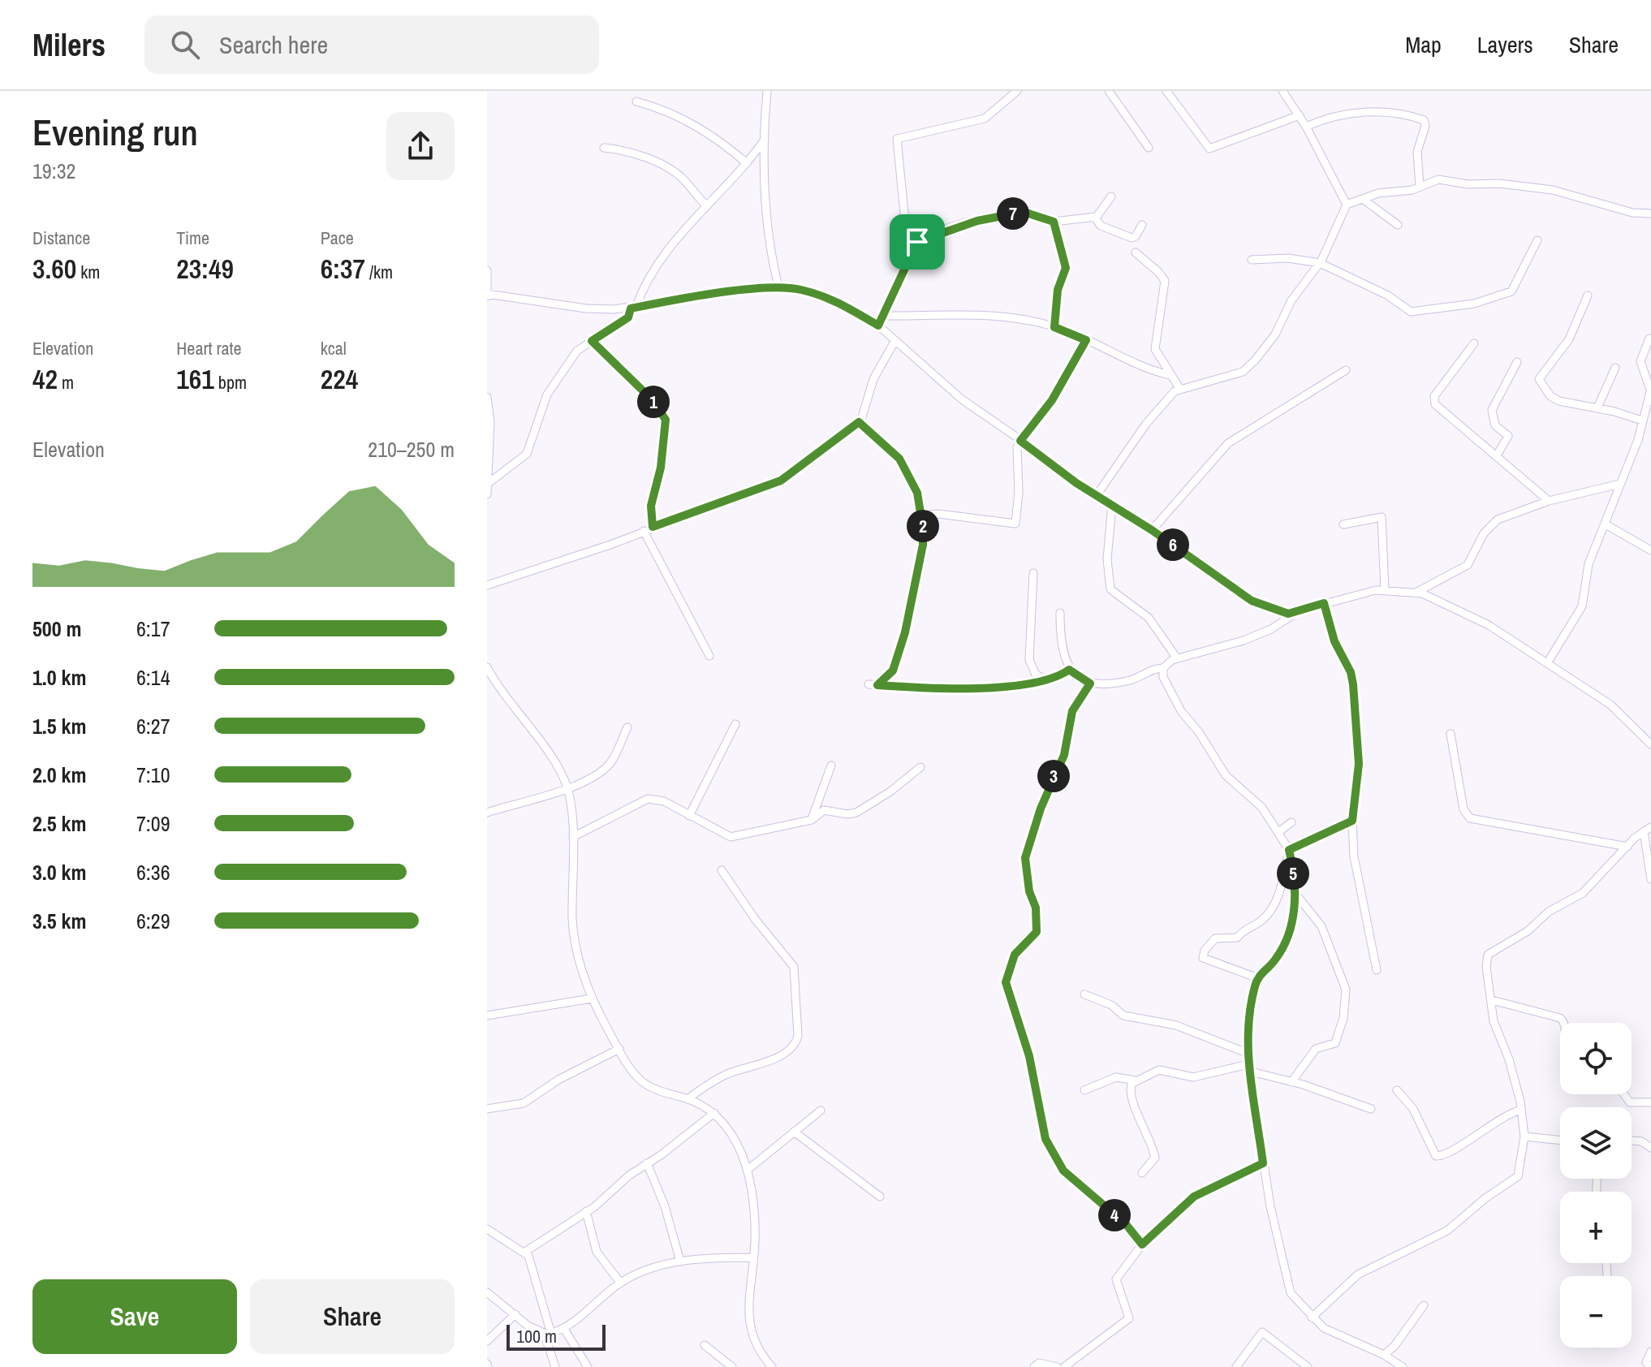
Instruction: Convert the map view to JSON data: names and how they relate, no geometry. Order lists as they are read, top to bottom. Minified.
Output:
{"scale_bar":"100 m","page":{"header":"Milers","search":"Search here","nav":["Map","Layers","Share"],"heading":["Evening run","19:32"],"pins":["7","1","2","6","3","5","4"],"stats":[["Distance","3.60 km"],["Time","23:49"],["Pace","6:37 /km"],["Elevation","42 m"],["Heart rate","161 bpm"],["kcal","224"]],"chart":["Elevation","210–250 m"],"list":[{"name":"500 m","note":"6:17"},{"name":"1.0 km","note":"6:14"},{"name":"1.5 km","note":"6:27"},{"name":"2.0 km","note":"7:10"},{"name":"2.5 km","note":"7:09"},{"name":"3.0 km","note":"6:36"},{"name":"3.5 km","note":"6:29"}],"map_buttons":["+","−"],"buttons":["Save","Share"],"scale":"100 m"}}
